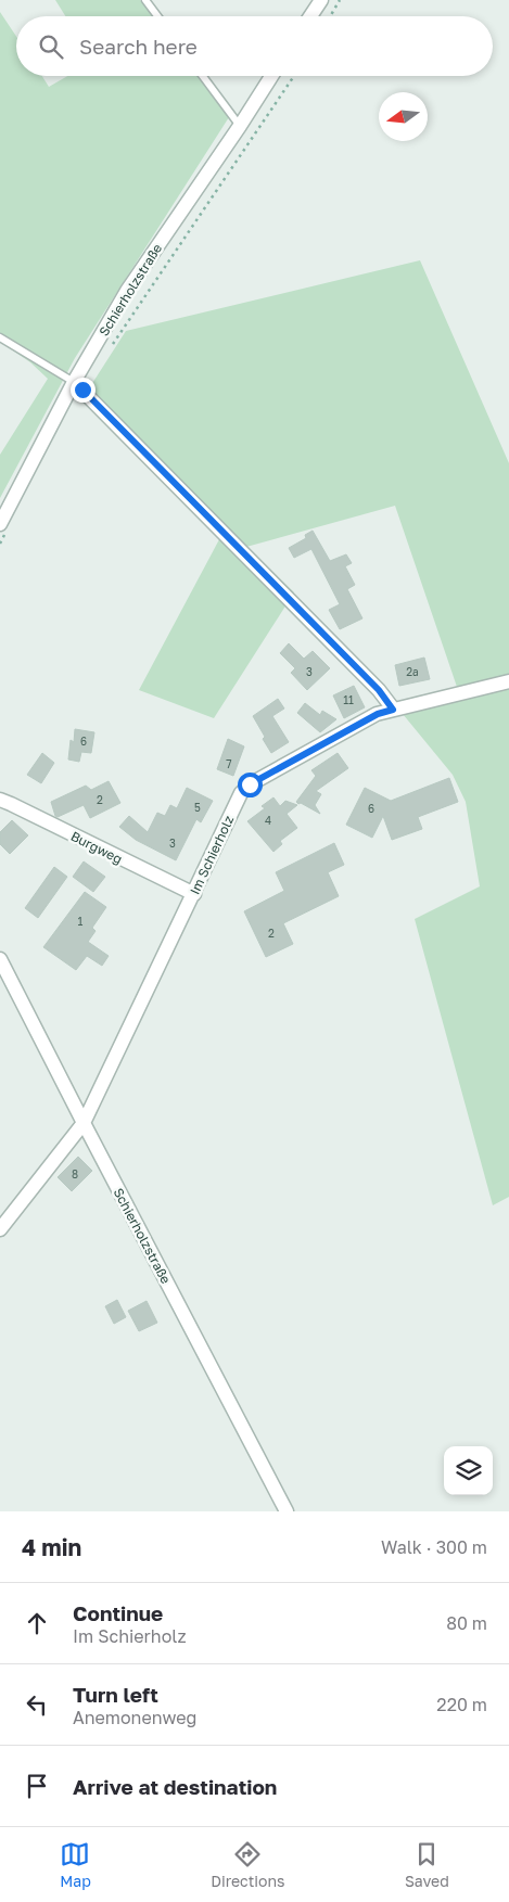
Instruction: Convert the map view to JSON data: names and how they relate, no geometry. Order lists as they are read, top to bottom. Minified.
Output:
{"streets":{"street":["Schierholzstraße","Burgweg","Im Schierholz"]},"crossings":[["Schierholzstraße","Im Schierholz"],["Burgweg","Im Schierholz"]],"house_numbers":["3","2a","11","6","7","2","5","6","4","3","1","2","8"],"north":"left","page":{"search":"Search here","heading":["4 min","Walk · 300 m"],"list":[["Continue","Im Schierholz","80 m"],["Turn left","Anemonenweg","220 m"],"Arrive at destination"],"nav":["Map","Directions","Saved"]}}
